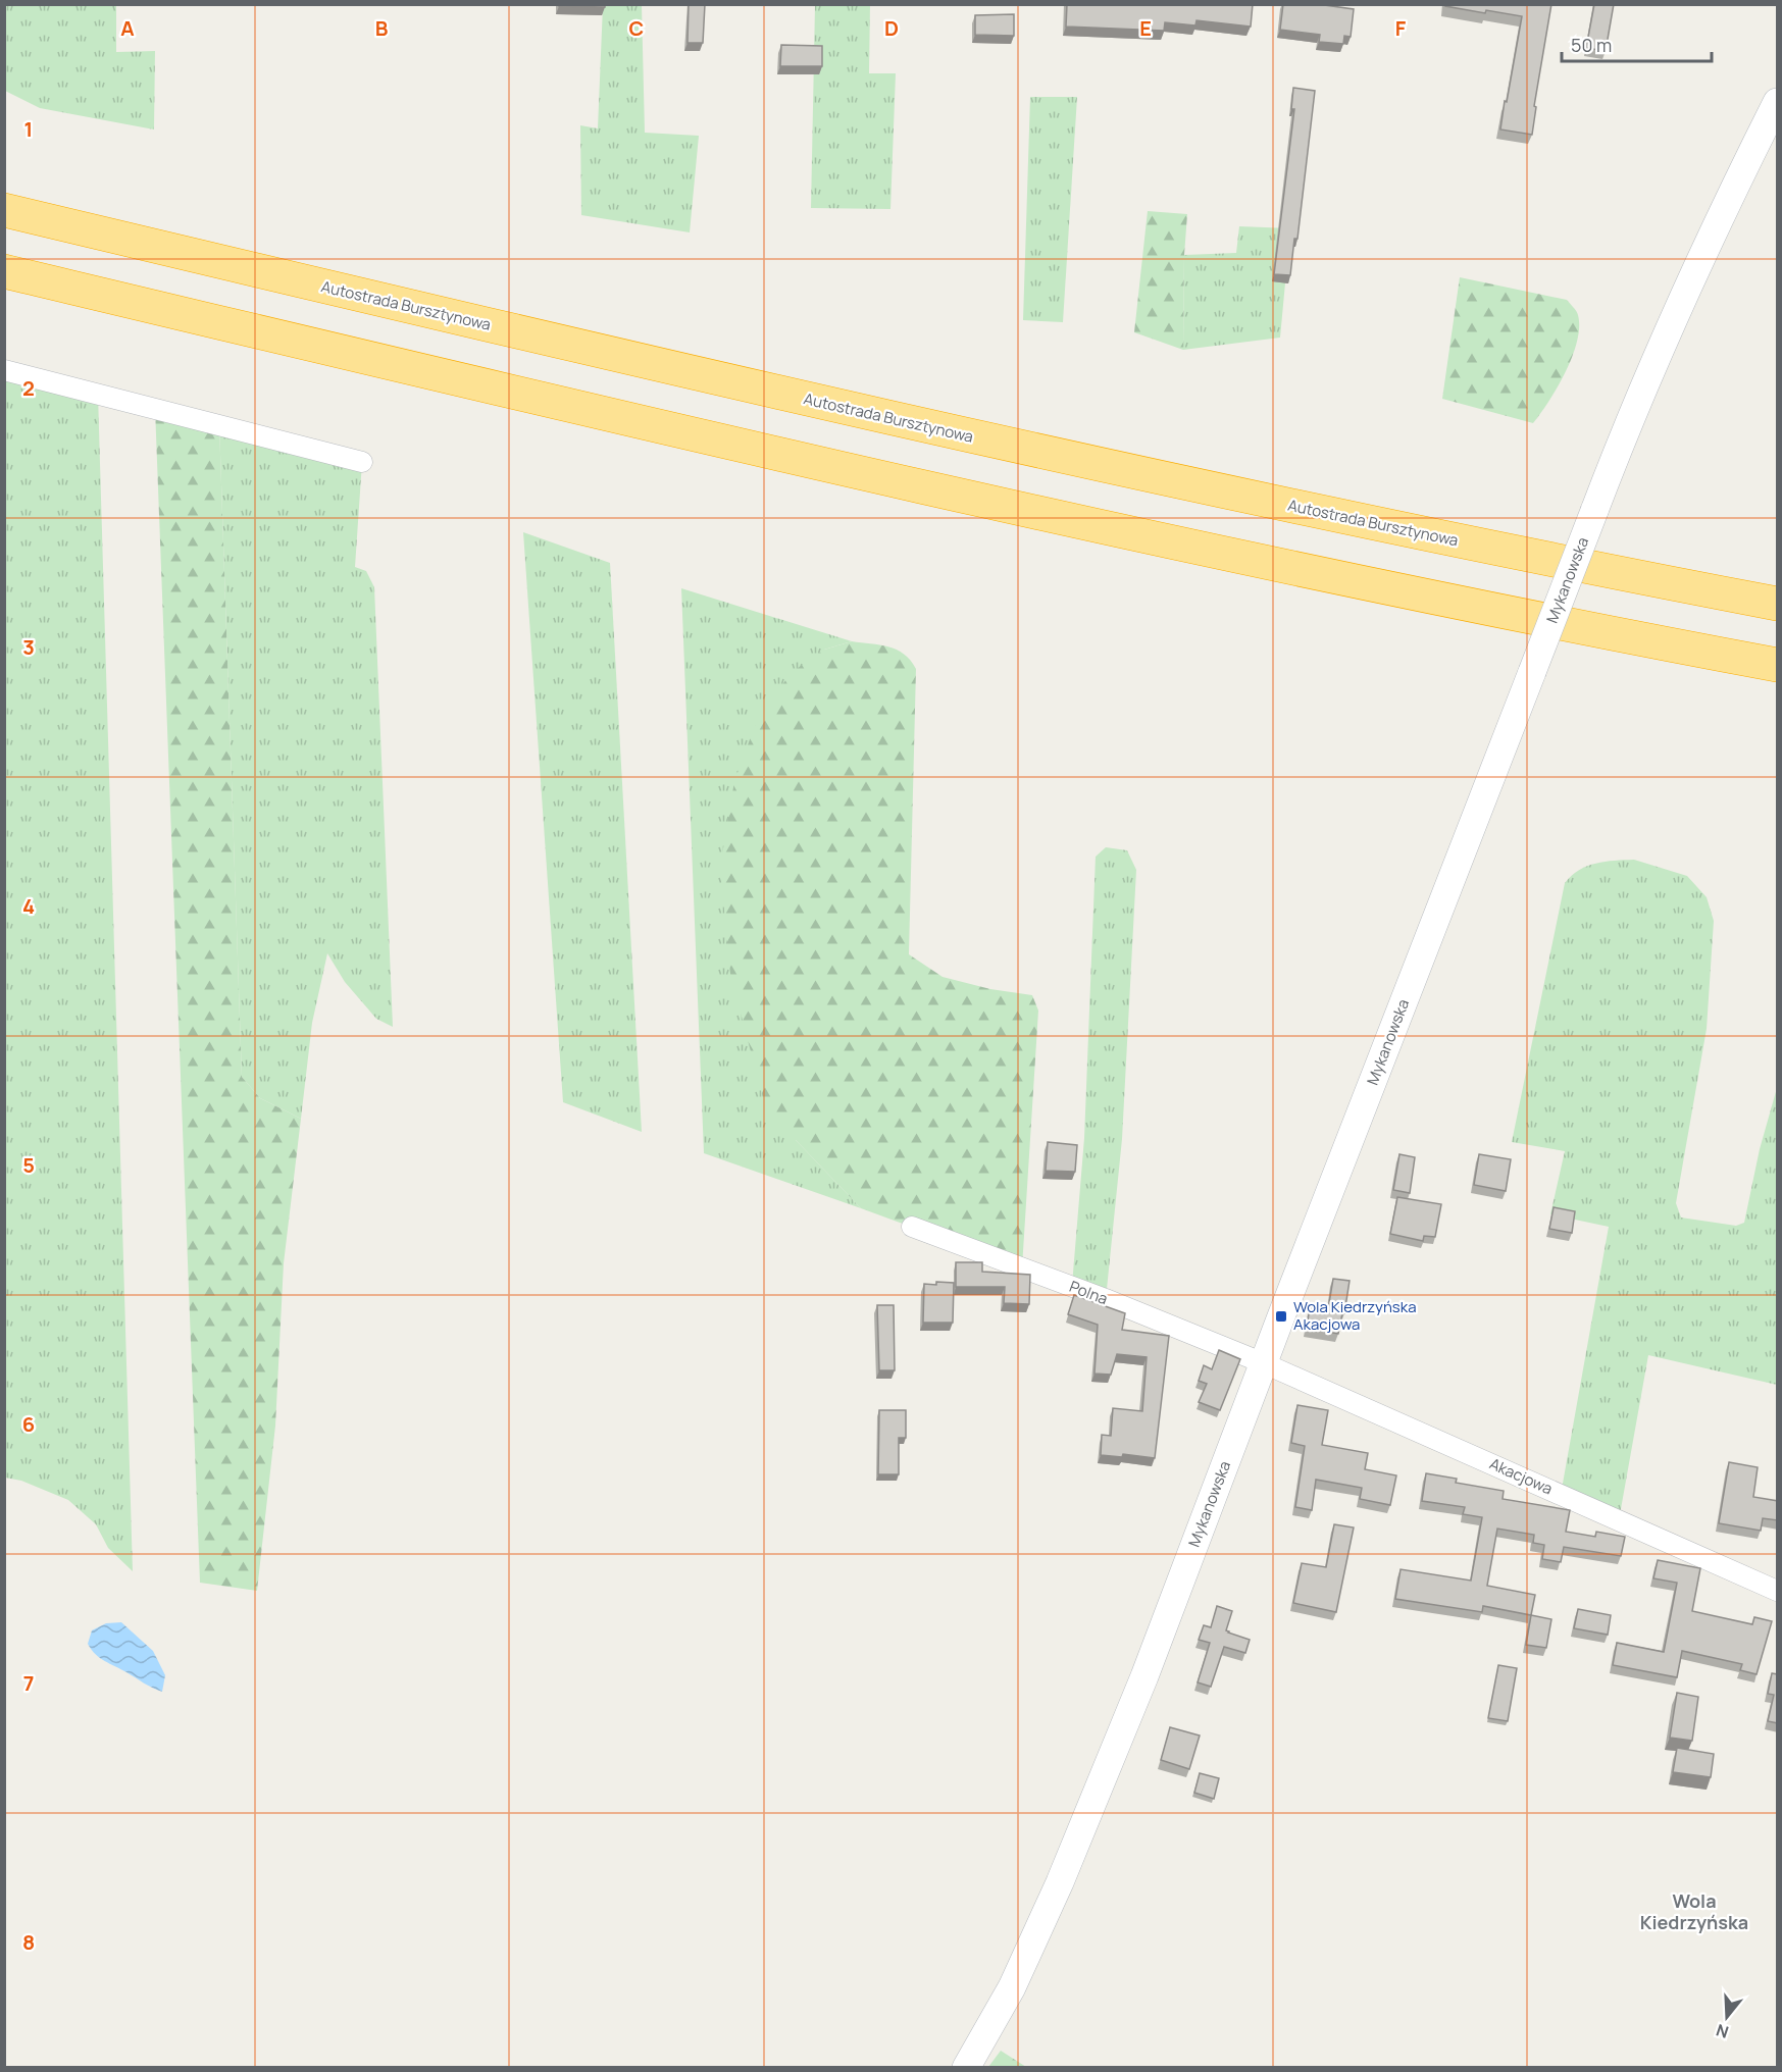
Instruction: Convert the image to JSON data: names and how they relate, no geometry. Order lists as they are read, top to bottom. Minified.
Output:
{"streets":{"highway":["Autostrada Bursztynowa"],"main road":["Mykanowska"],"street":["Polna","Akacjowa"]},"crossings":[["Mykanowska","Polna"],["Mykanowska","Akacjowa"],["Polna","Akacjowa"]],"districts":["Wola Kiedrzyńska"],"places":{"transit":["Wola Kiedrzyńska Akacjowa"]},"scale_bar":"50 m","north":"bottom","grid":{"columns":["A","B","C","D","E","F"],"rows":["1","2","3","4","5","6","7","8"]}}
